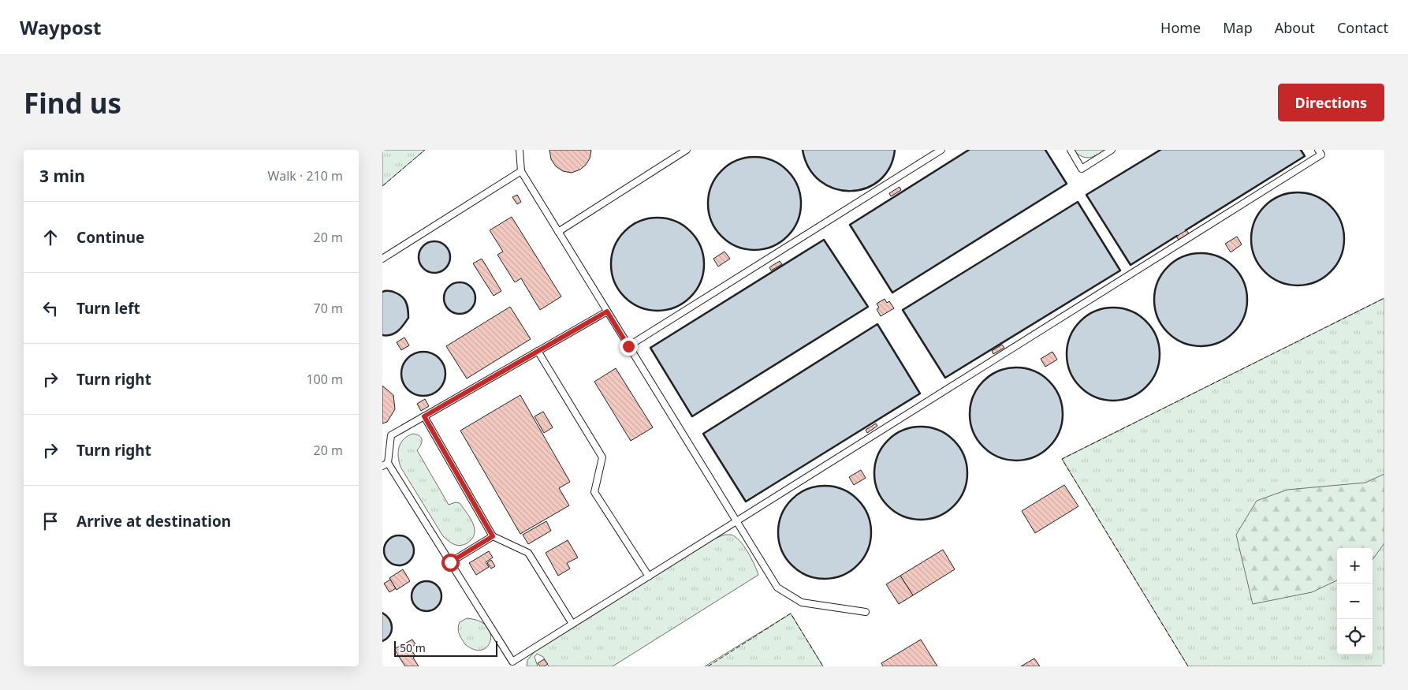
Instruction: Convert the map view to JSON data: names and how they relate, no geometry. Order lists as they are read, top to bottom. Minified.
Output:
{"scale_bar":"50 m","page":{"header":"Waypost","nav":["Home","Map","About","Contact"],"buttons":"Directions","title":"Find us","heading":["3 min","Walk · 210 m"],"list":[["Continue","20 m"],["Turn left","70 m"],["Turn right","100 m"],["Turn right","20 m"],"Arrive at destination"],"map_buttons":["+","−"],"scale":"50 m"}}
